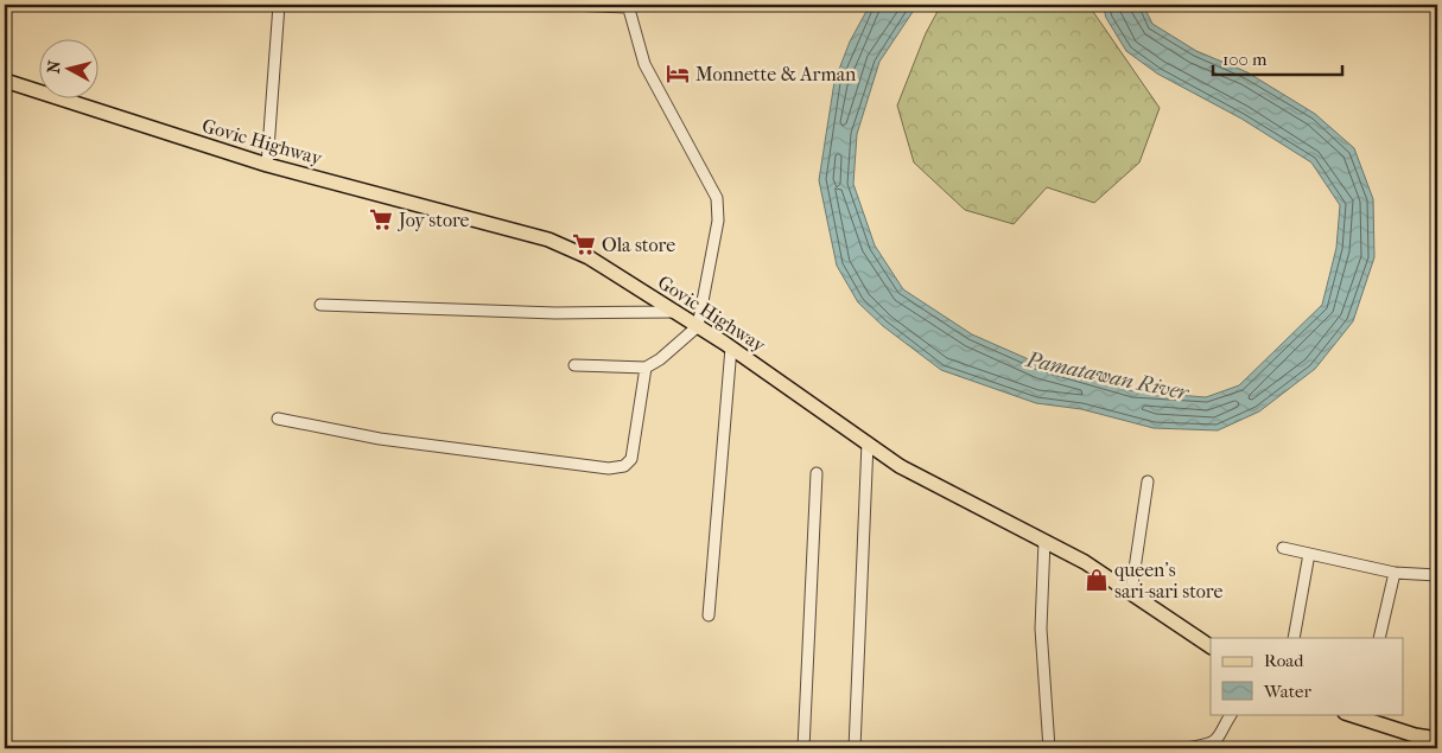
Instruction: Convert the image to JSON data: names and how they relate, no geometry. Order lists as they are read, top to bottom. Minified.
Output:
{"streets":{"main road":["Govic Highway"]},"water":["Pamatawan River"],"places":{"hotel":["Monnette & Arman"],"supermarket":["Joy store","Ola store"],"shop":["queen's sari-sari store"]},"legend":["Road","Water"],"scale_bar":"100 m","north":"left"}
